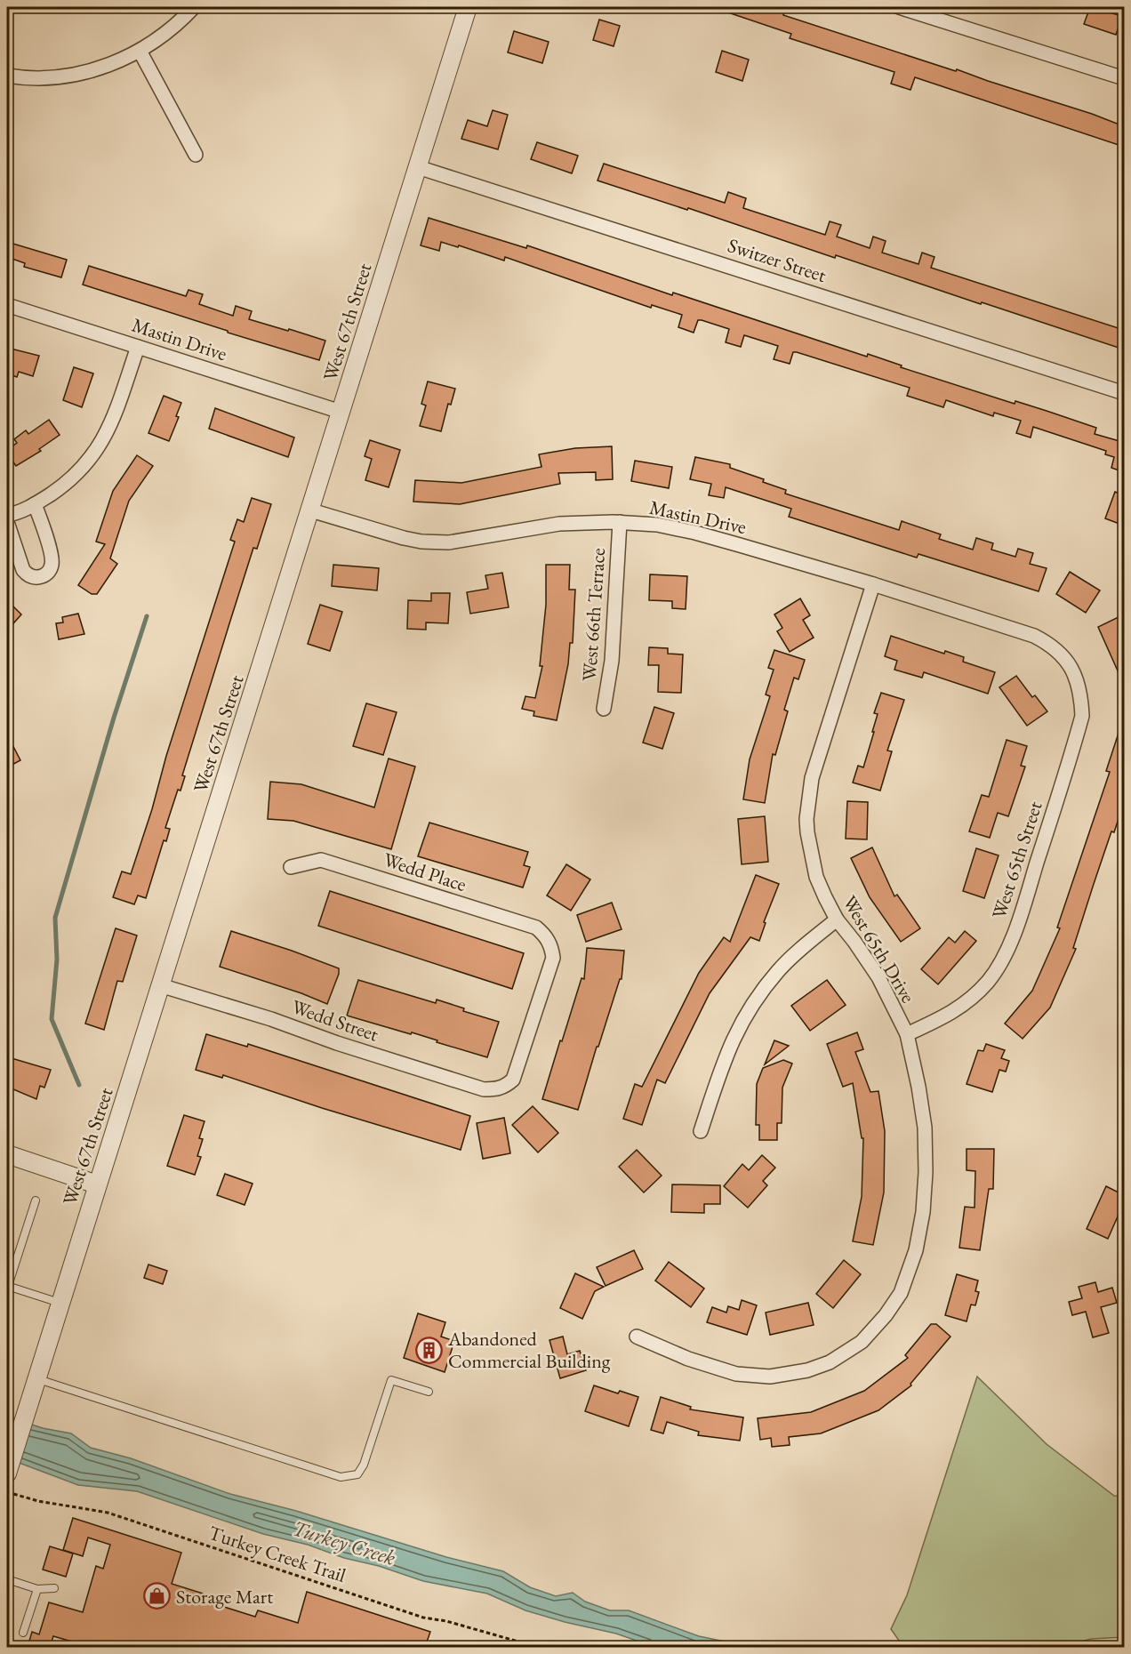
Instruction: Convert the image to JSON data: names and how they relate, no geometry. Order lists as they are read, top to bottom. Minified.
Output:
{"streets":{"street":["Switzer Street","West 67th Street","Mastin Drive","West 66th Terrace","West 65th Street","Wedd Place","West 65th Drive","Wedd Street"],"path":["Turkey Creek Trail"]},"crossings":[["Switzer Street","West 67th Street"],["West 67th Street","Mastin Drive"],["West 67th Street","Wedd Street"],["Mastin Drive","West 66th Terrace"],["Mastin Drive","West 65th Street"],["Mastin Drive","West 65th Drive"],["West 65th Street","West 65th Drive"],["Wedd Place","Wedd Street"]],"water":["Turkey Creek"],"places":{"building":["Abandoned Commercial Building"],"shop":["Storage Mart"]}}
